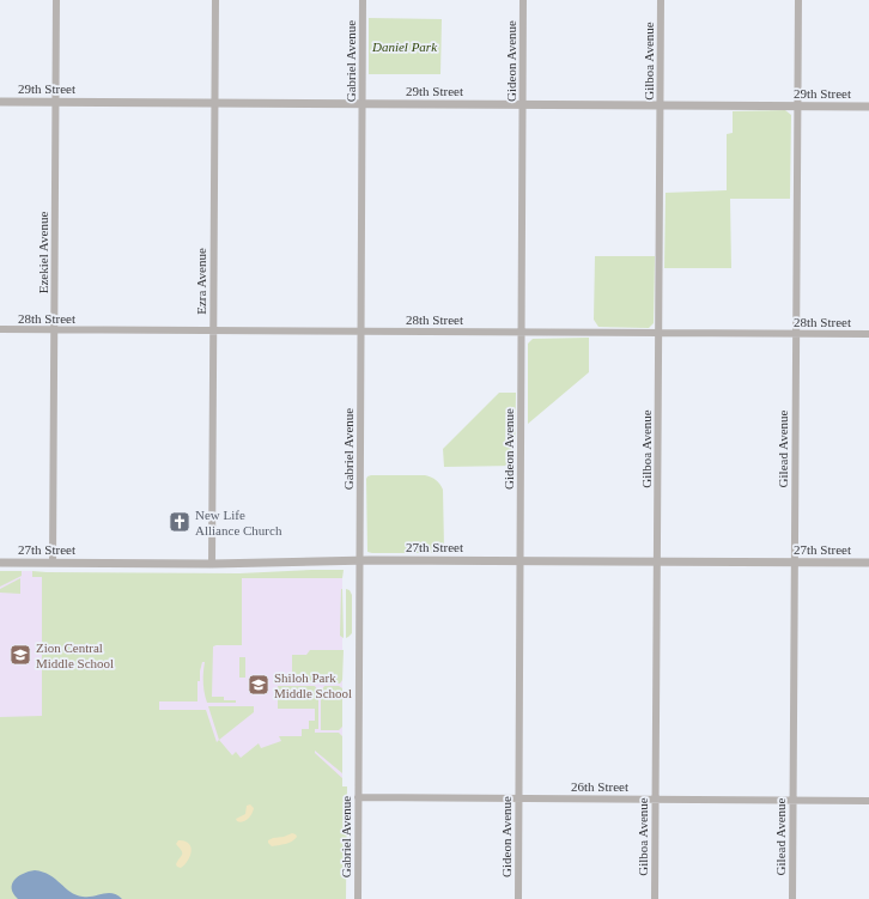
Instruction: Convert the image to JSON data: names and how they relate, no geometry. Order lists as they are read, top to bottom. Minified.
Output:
{"streets":{"street":["Gabriel Avenue","Gideon Avenue","Gilboa Avenue","29th Street","Ezekiel Avenue","Ezra Avenue","28th Street","Gilead Avenue","27th Street","26th Street"]},"crossings":[["Gabriel Avenue","29th Street"],["Gabriel Avenue","28th Street"],["Gabriel Avenue","27th Street"],["Gabriel Avenue","26th Street"],["Gideon Avenue","29th Street"],["Gideon Avenue","28th Street"],["Gideon Avenue","27th Street"],["Gideon Avenue","26th Street"],["Gilboa Avenue","29th Street"],["Gilboa Avenue","28th Street"],["Gilboa Avenue","27th Street"],["Gilboa Avenue","26th Street"],["29th Street","Ezekiel Avenue"],["29th Street","Ezra Avenue"],["29th Street","Gilead Avenue"],["Ezekiel Avenue","28th Street"],["Ezekiel Avenue","27th Street"],["Ezra Avenue","28th Street"],["Ezra Avenue","27th Street"],["28th Street","Gilead Avenue"],["Gilead Avenue","27th Street"],["Gilead Avenue","26th Street"]],"parks":["Daniel Park"],"places":{"church":["New Life Alliance Church"],"school or university":["Zion Central Middle School","Shiloh Park Middle School"]}}
